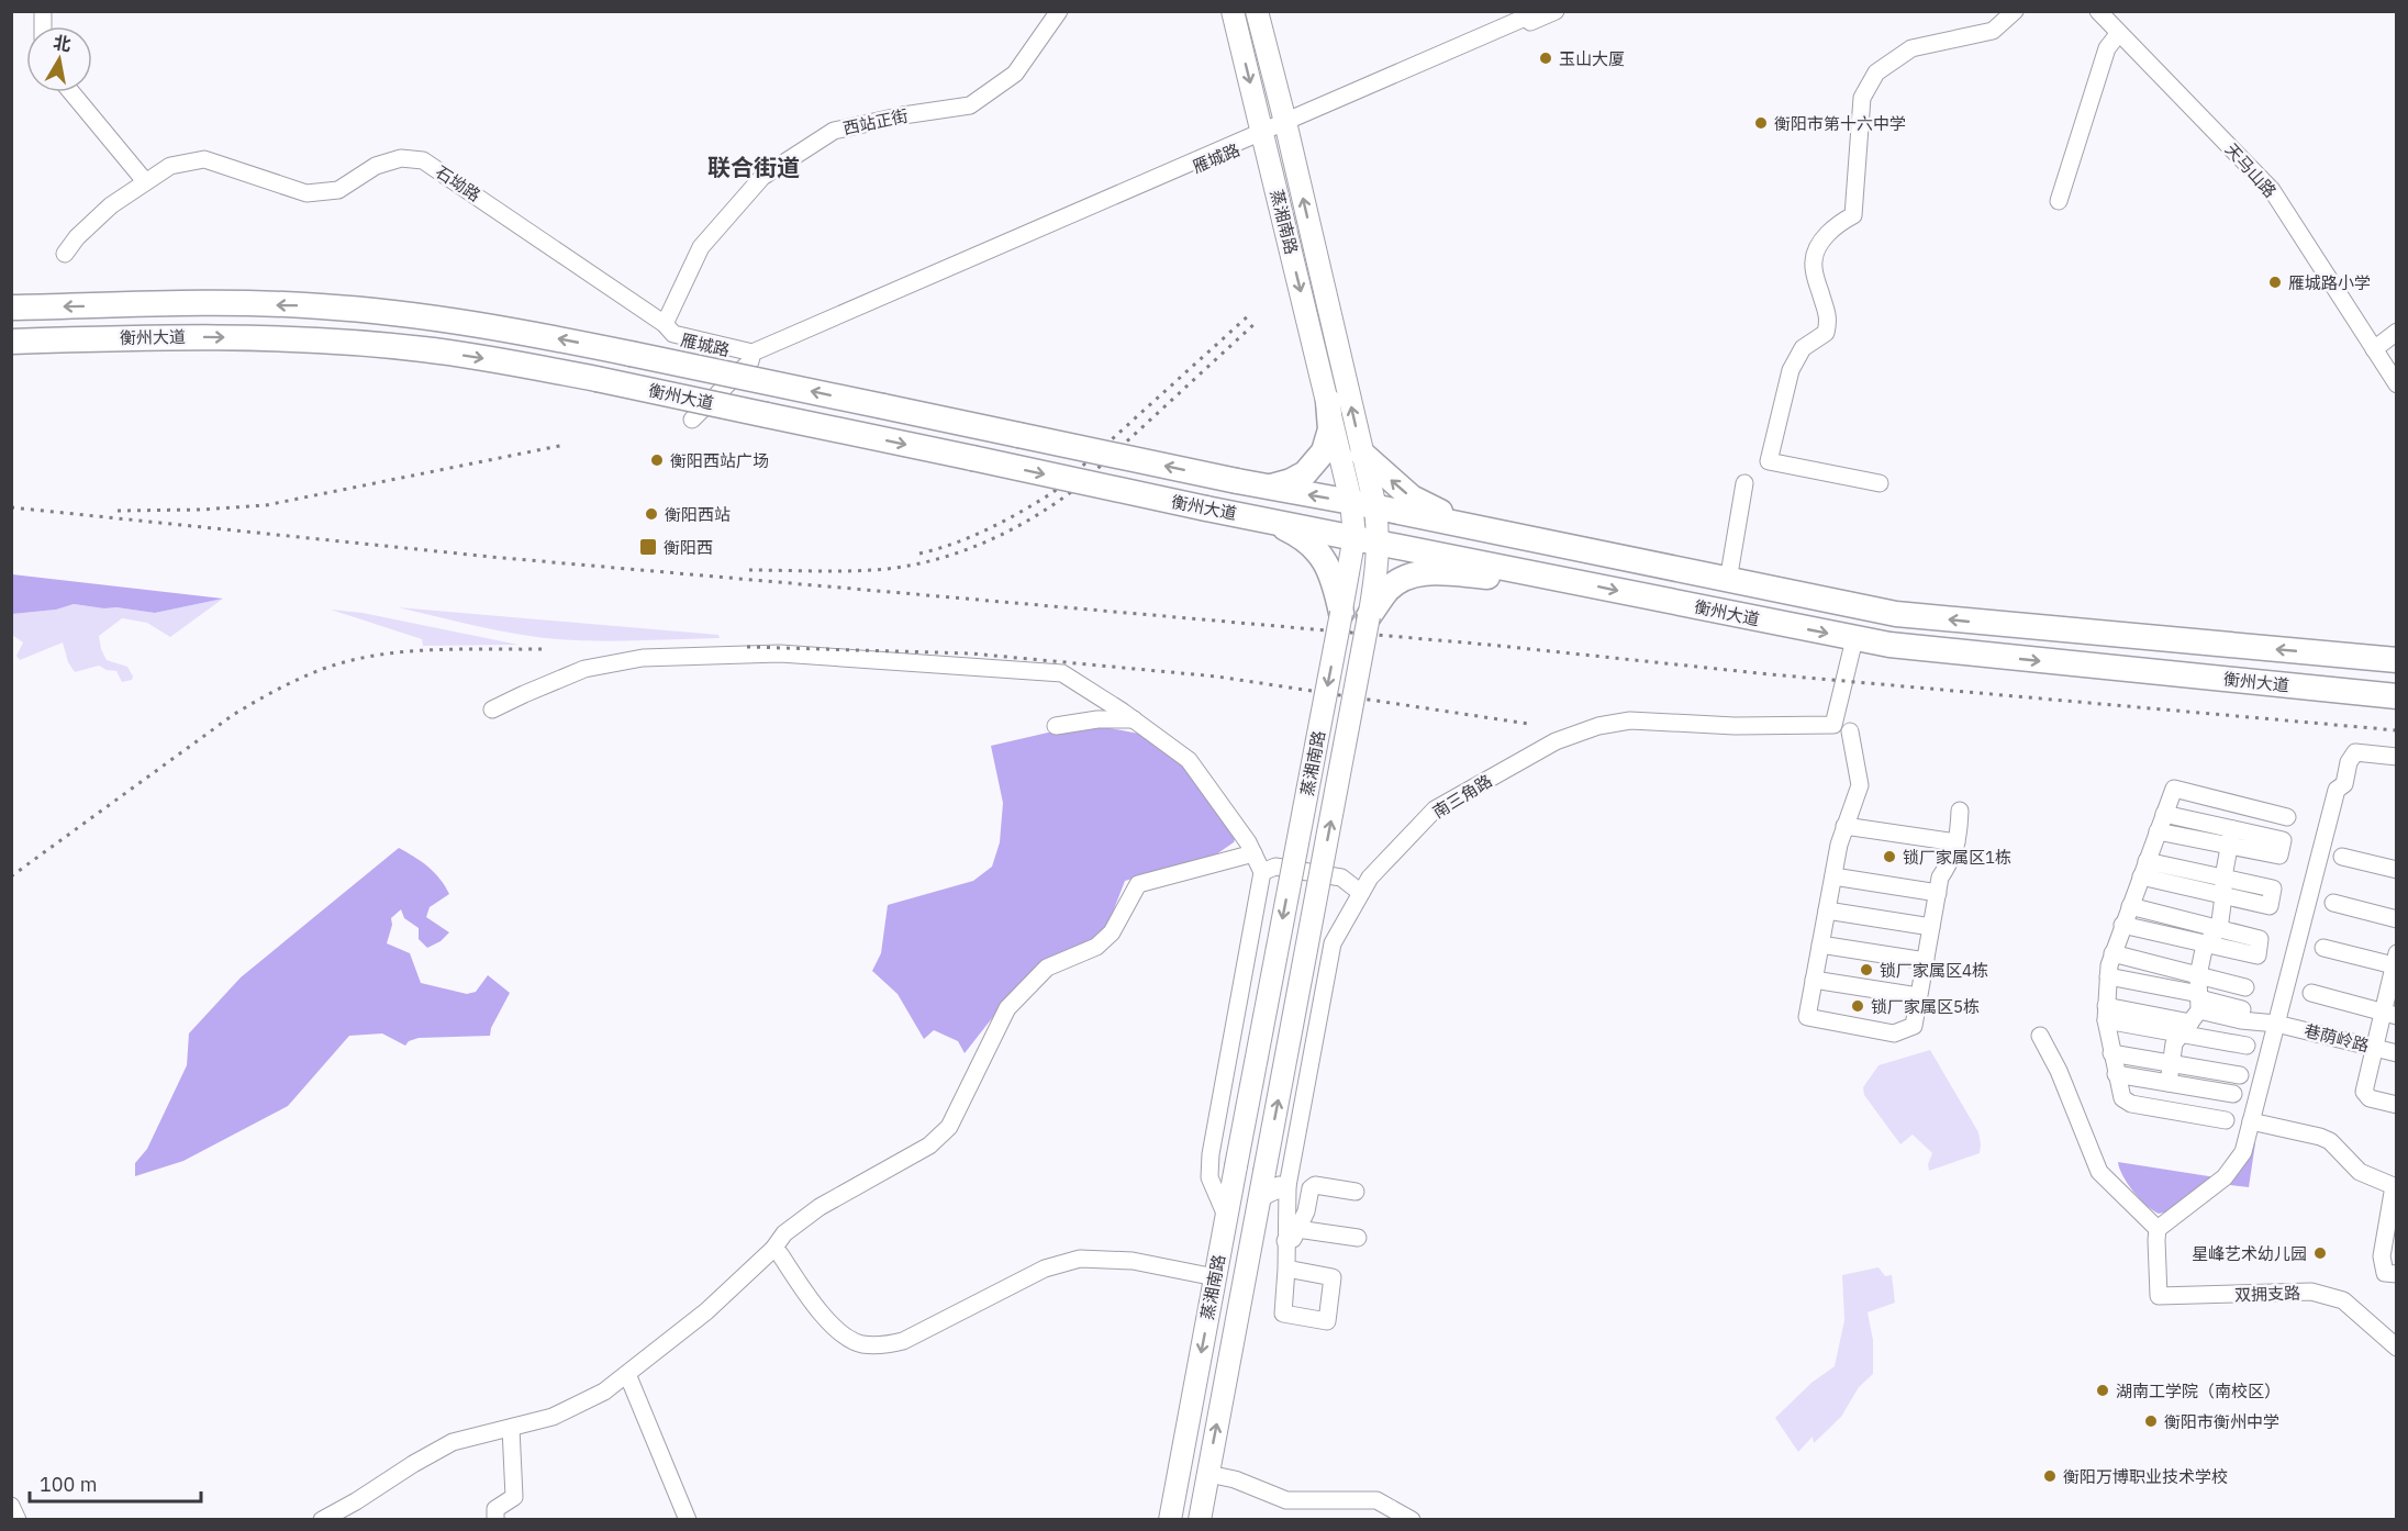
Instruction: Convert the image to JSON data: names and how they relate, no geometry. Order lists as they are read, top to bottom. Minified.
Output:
{"streets":{"highway":["衡州大道"],"main road":["蒸湘南路"],"street":["西站正街","雁城路","天马山路","石坳路","南三角路","巷荫岭路","双拥支路"]},"crossings":[["西站正街","雁城路"],["西站正街","石坳路"],["雁城路","石坳路"],["雁城路","蒸湘南路"],["蒸湘南路","衡州大道"],["衡州大道","南三角路"]],"districts":["联合街道"],"places":{"other":["玉山大厦","衡阳市第十六中学","雁城路小学","衡阳西站广场","衡阳西站","锁厂家属区1栋","锁厂家属区4栋","锁厂家属区5栋","星峰艺术幼儿园","湖南工学院（南校区）","衡阳市衡州中学","衡阳万博职业技术学校"],"transit":["衡阳西"]},"scale_bar":"100 m","north":"top"}
